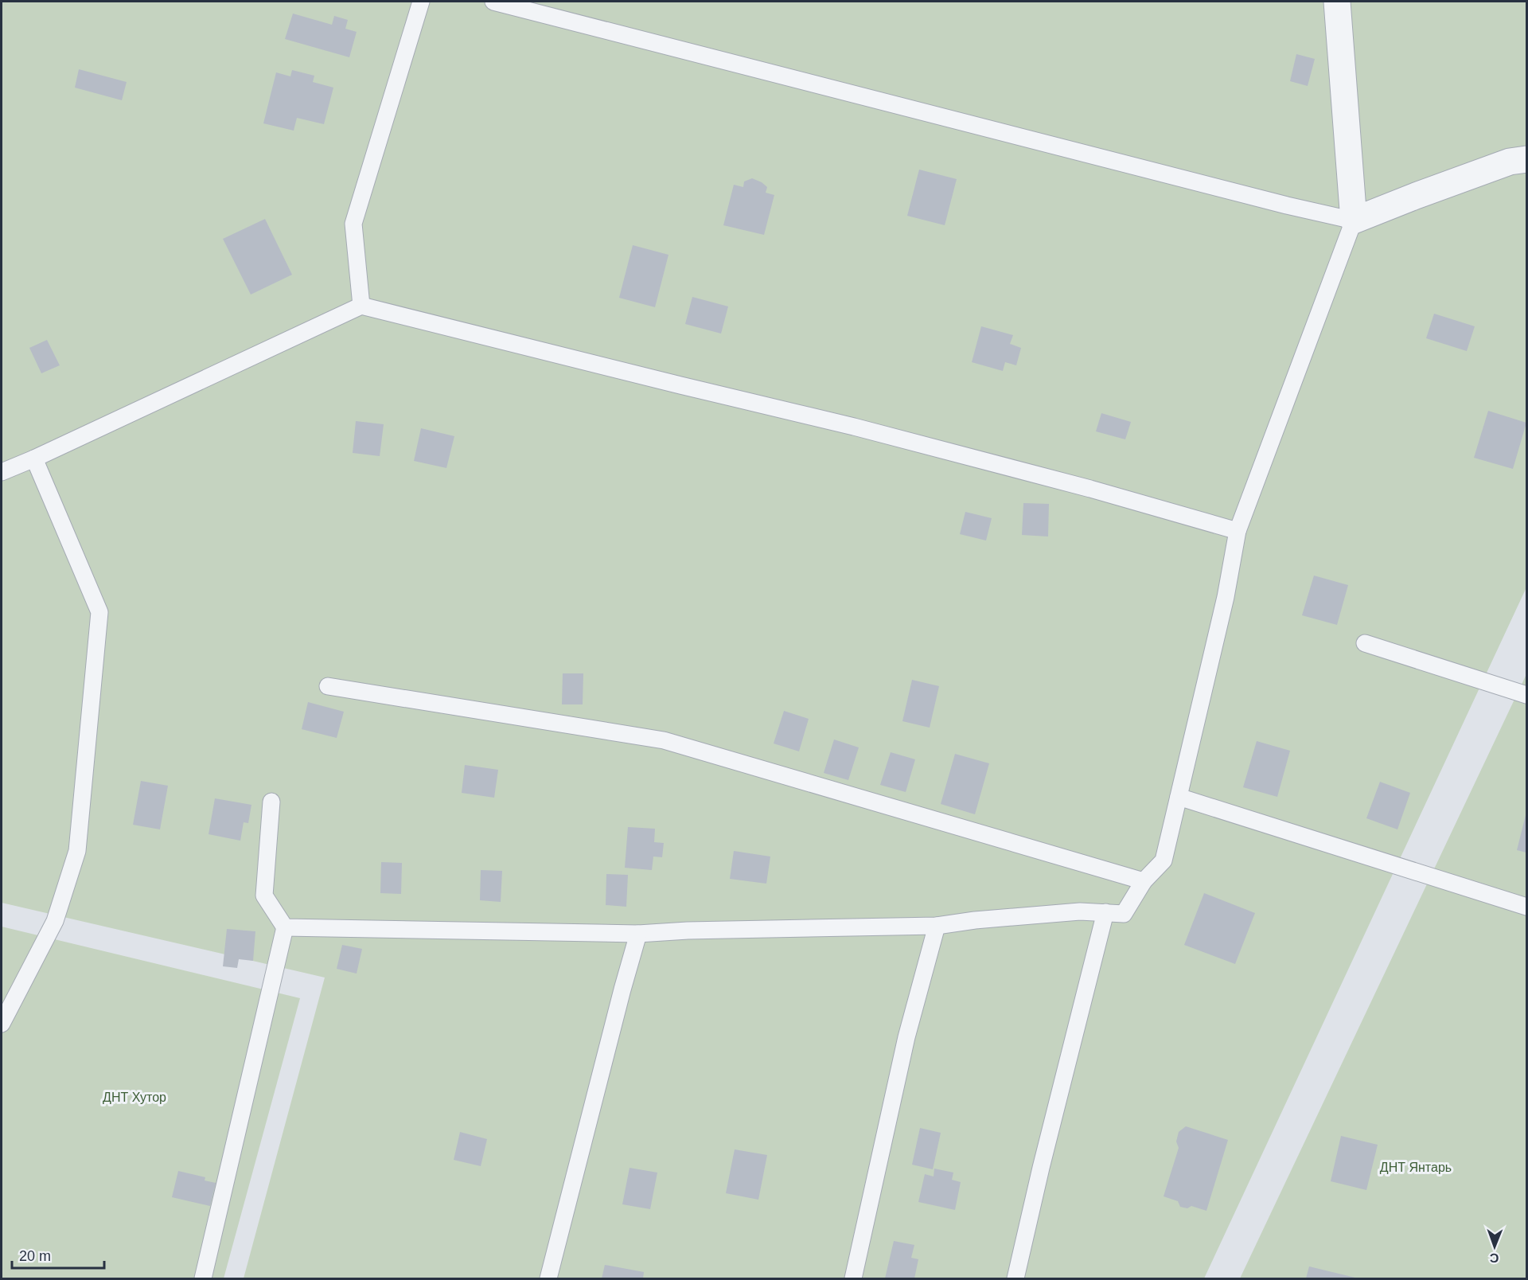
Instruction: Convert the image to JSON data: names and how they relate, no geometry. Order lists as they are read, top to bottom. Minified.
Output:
{"parks":["ДНТ Хутор","ДНТ Янтарь"],"scale_bar":"20 m","north":"bottom"}
